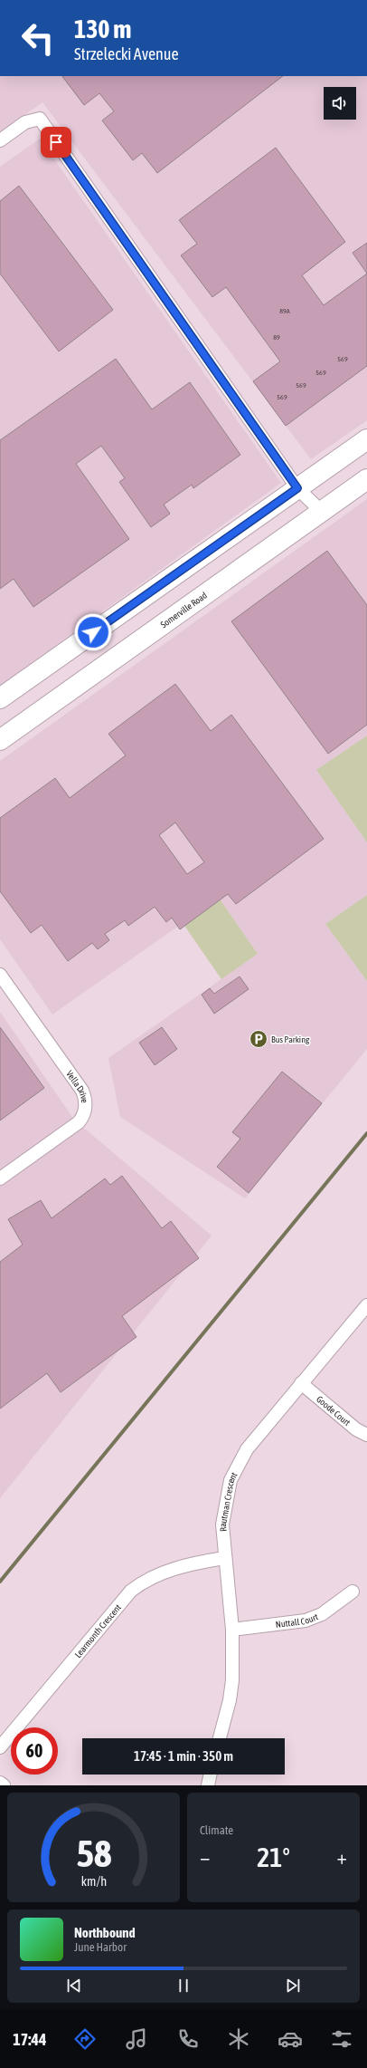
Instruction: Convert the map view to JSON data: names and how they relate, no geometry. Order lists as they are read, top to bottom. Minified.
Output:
{"streets":{"main road":["Somerville Road"],"street":["Vella Drive","Goode Court","Rautman Crescent","Nuttall Court","Learmonth Crescent"]},"crossings":[["Goode Court","Rautman Crescent"],["Rautman Crescent","Nuttall Court"],["Rautman Crescent","Learmonth Crescent"]],"places":{"parking":["Bus Parking"]},"house_numbers":["89A","89","569","569","569","569"],"page":{"turn":["130 m","Strzelecki Avenue"],"limit":"60","trip":"17:45 · 1 min · 350 m","tile":"Climate","heat":["−","21°","+"],"song":["Northbound","June Harbor"],"tabs":"17:44","gauge":["58","km/h"]}}
